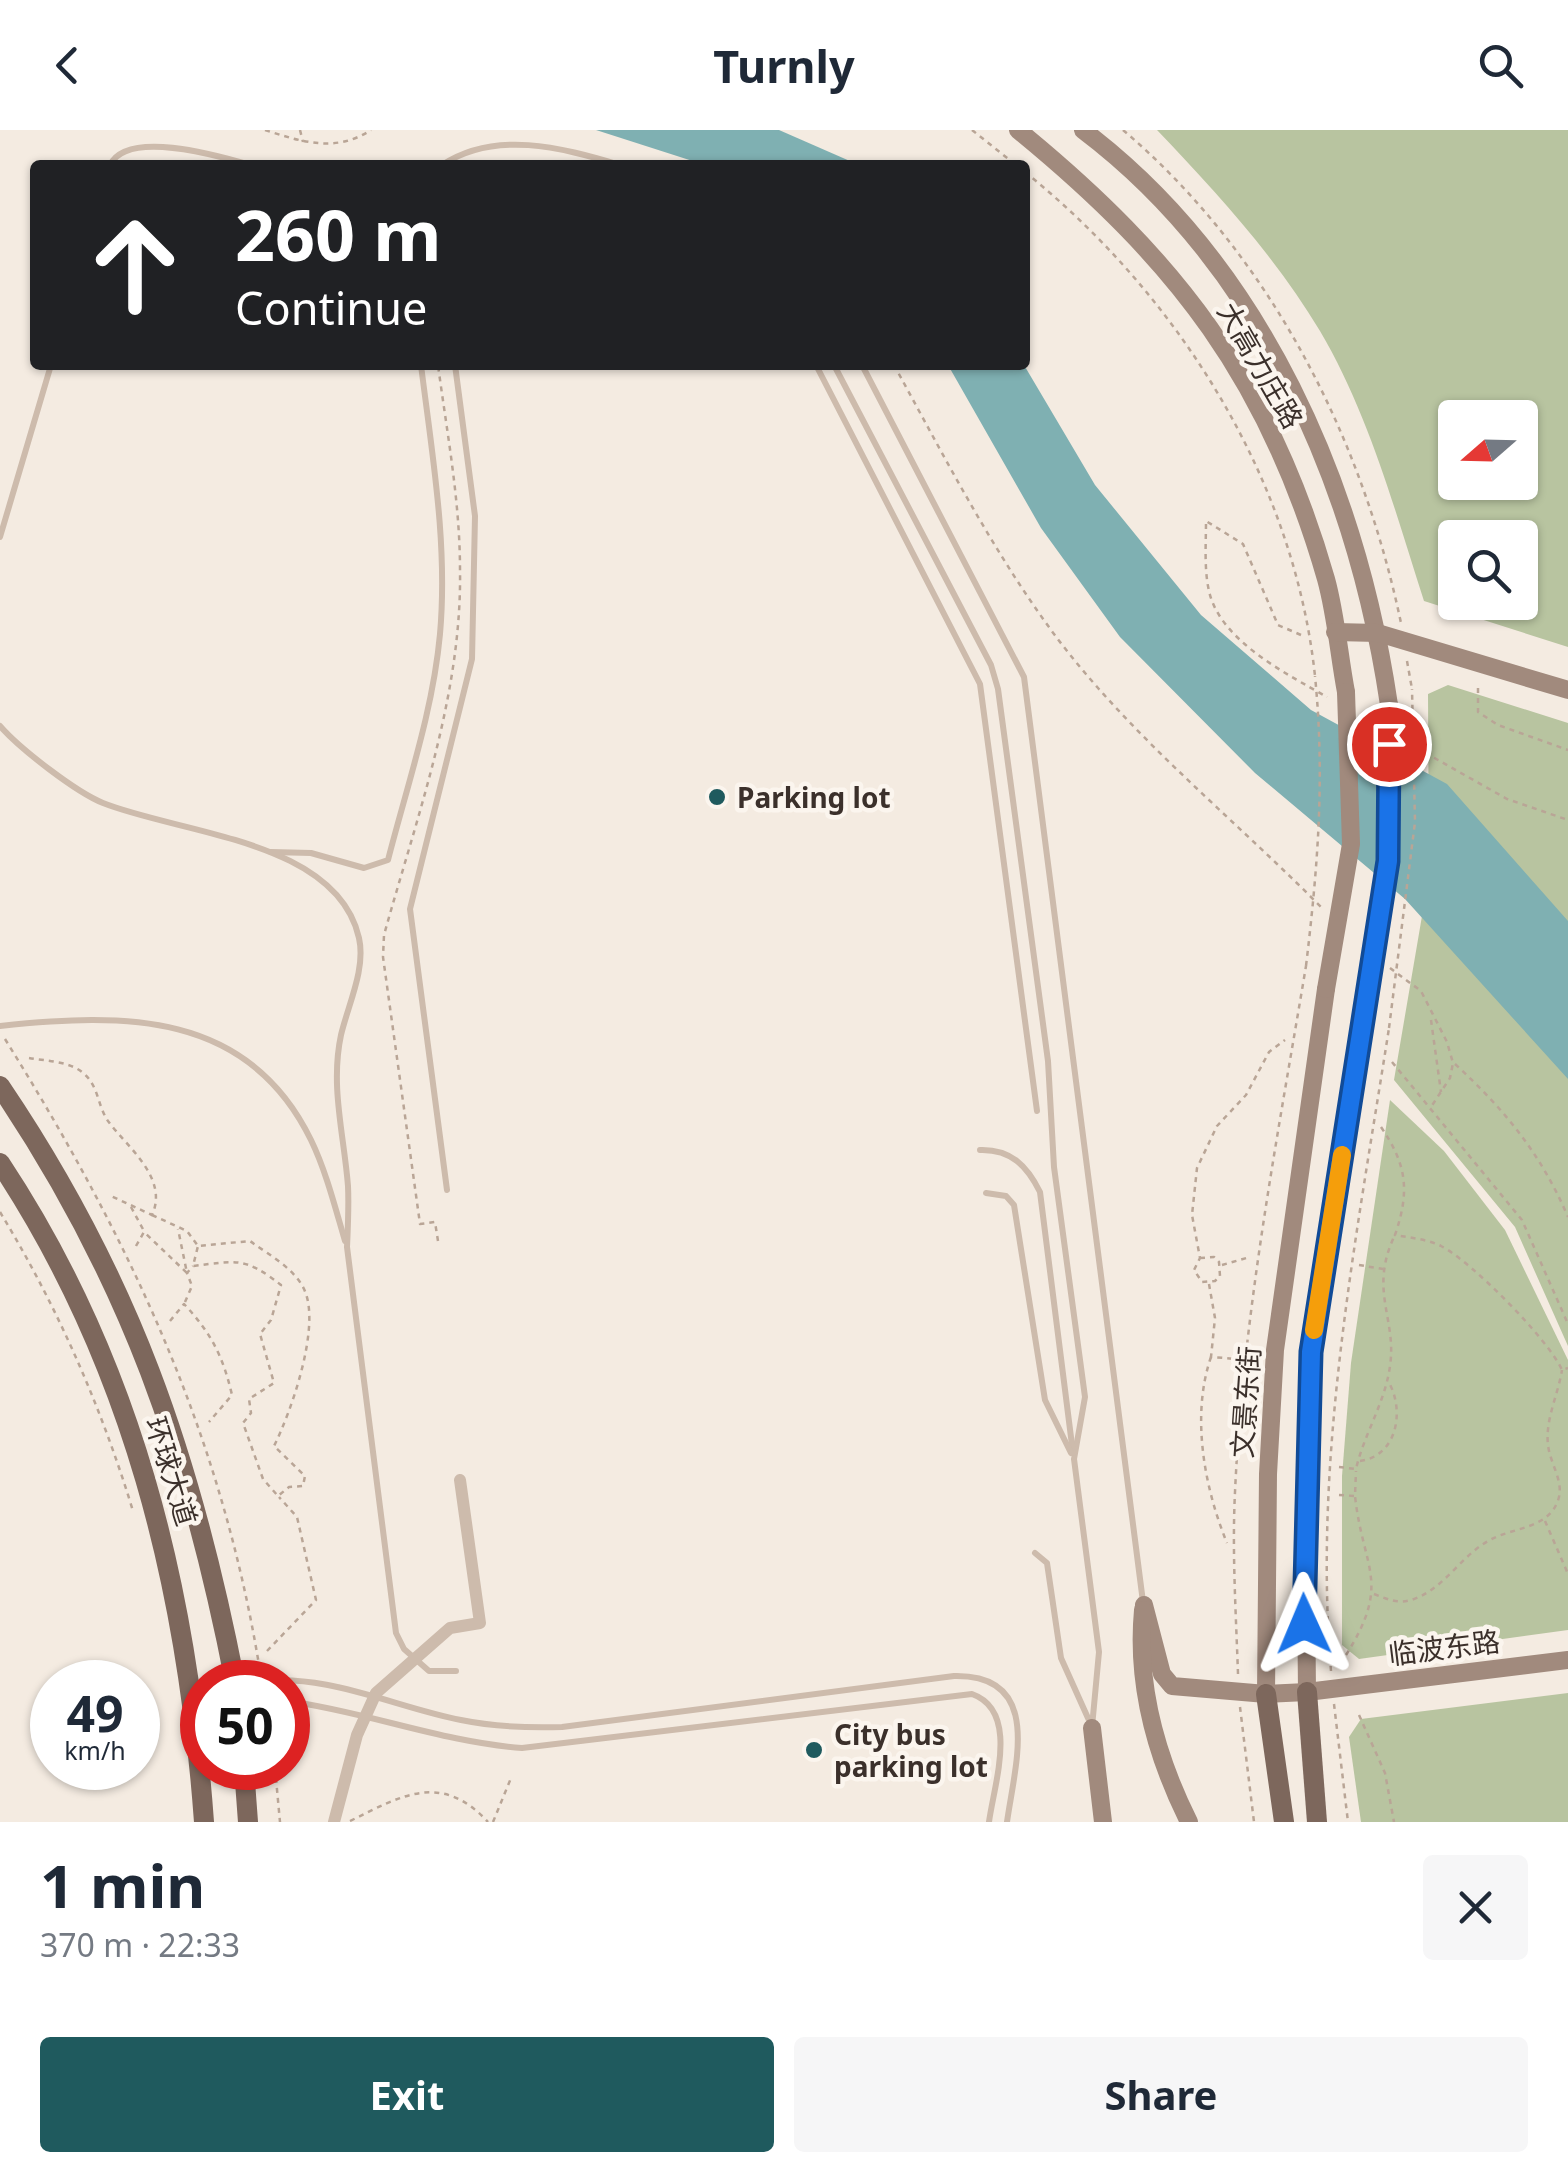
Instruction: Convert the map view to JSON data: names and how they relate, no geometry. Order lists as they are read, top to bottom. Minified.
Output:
{"streets":{"main road":["大高力庄路","文景东街","环球大道","临波东路"]},"crossings":[["大高力庄路","文景东街"],["大高力庄路","临波东路"],["文景东街","临波东路"]],"places":["Parking lot","City bus parking lot"],"north":"left","page":{"header":"Turnly","turn":["260 m","Continue"],"speed":"49 km/h","limit":"50","heading":["1 min","370 m · 22:33"],"buttons":["Exit","Share"]}}
